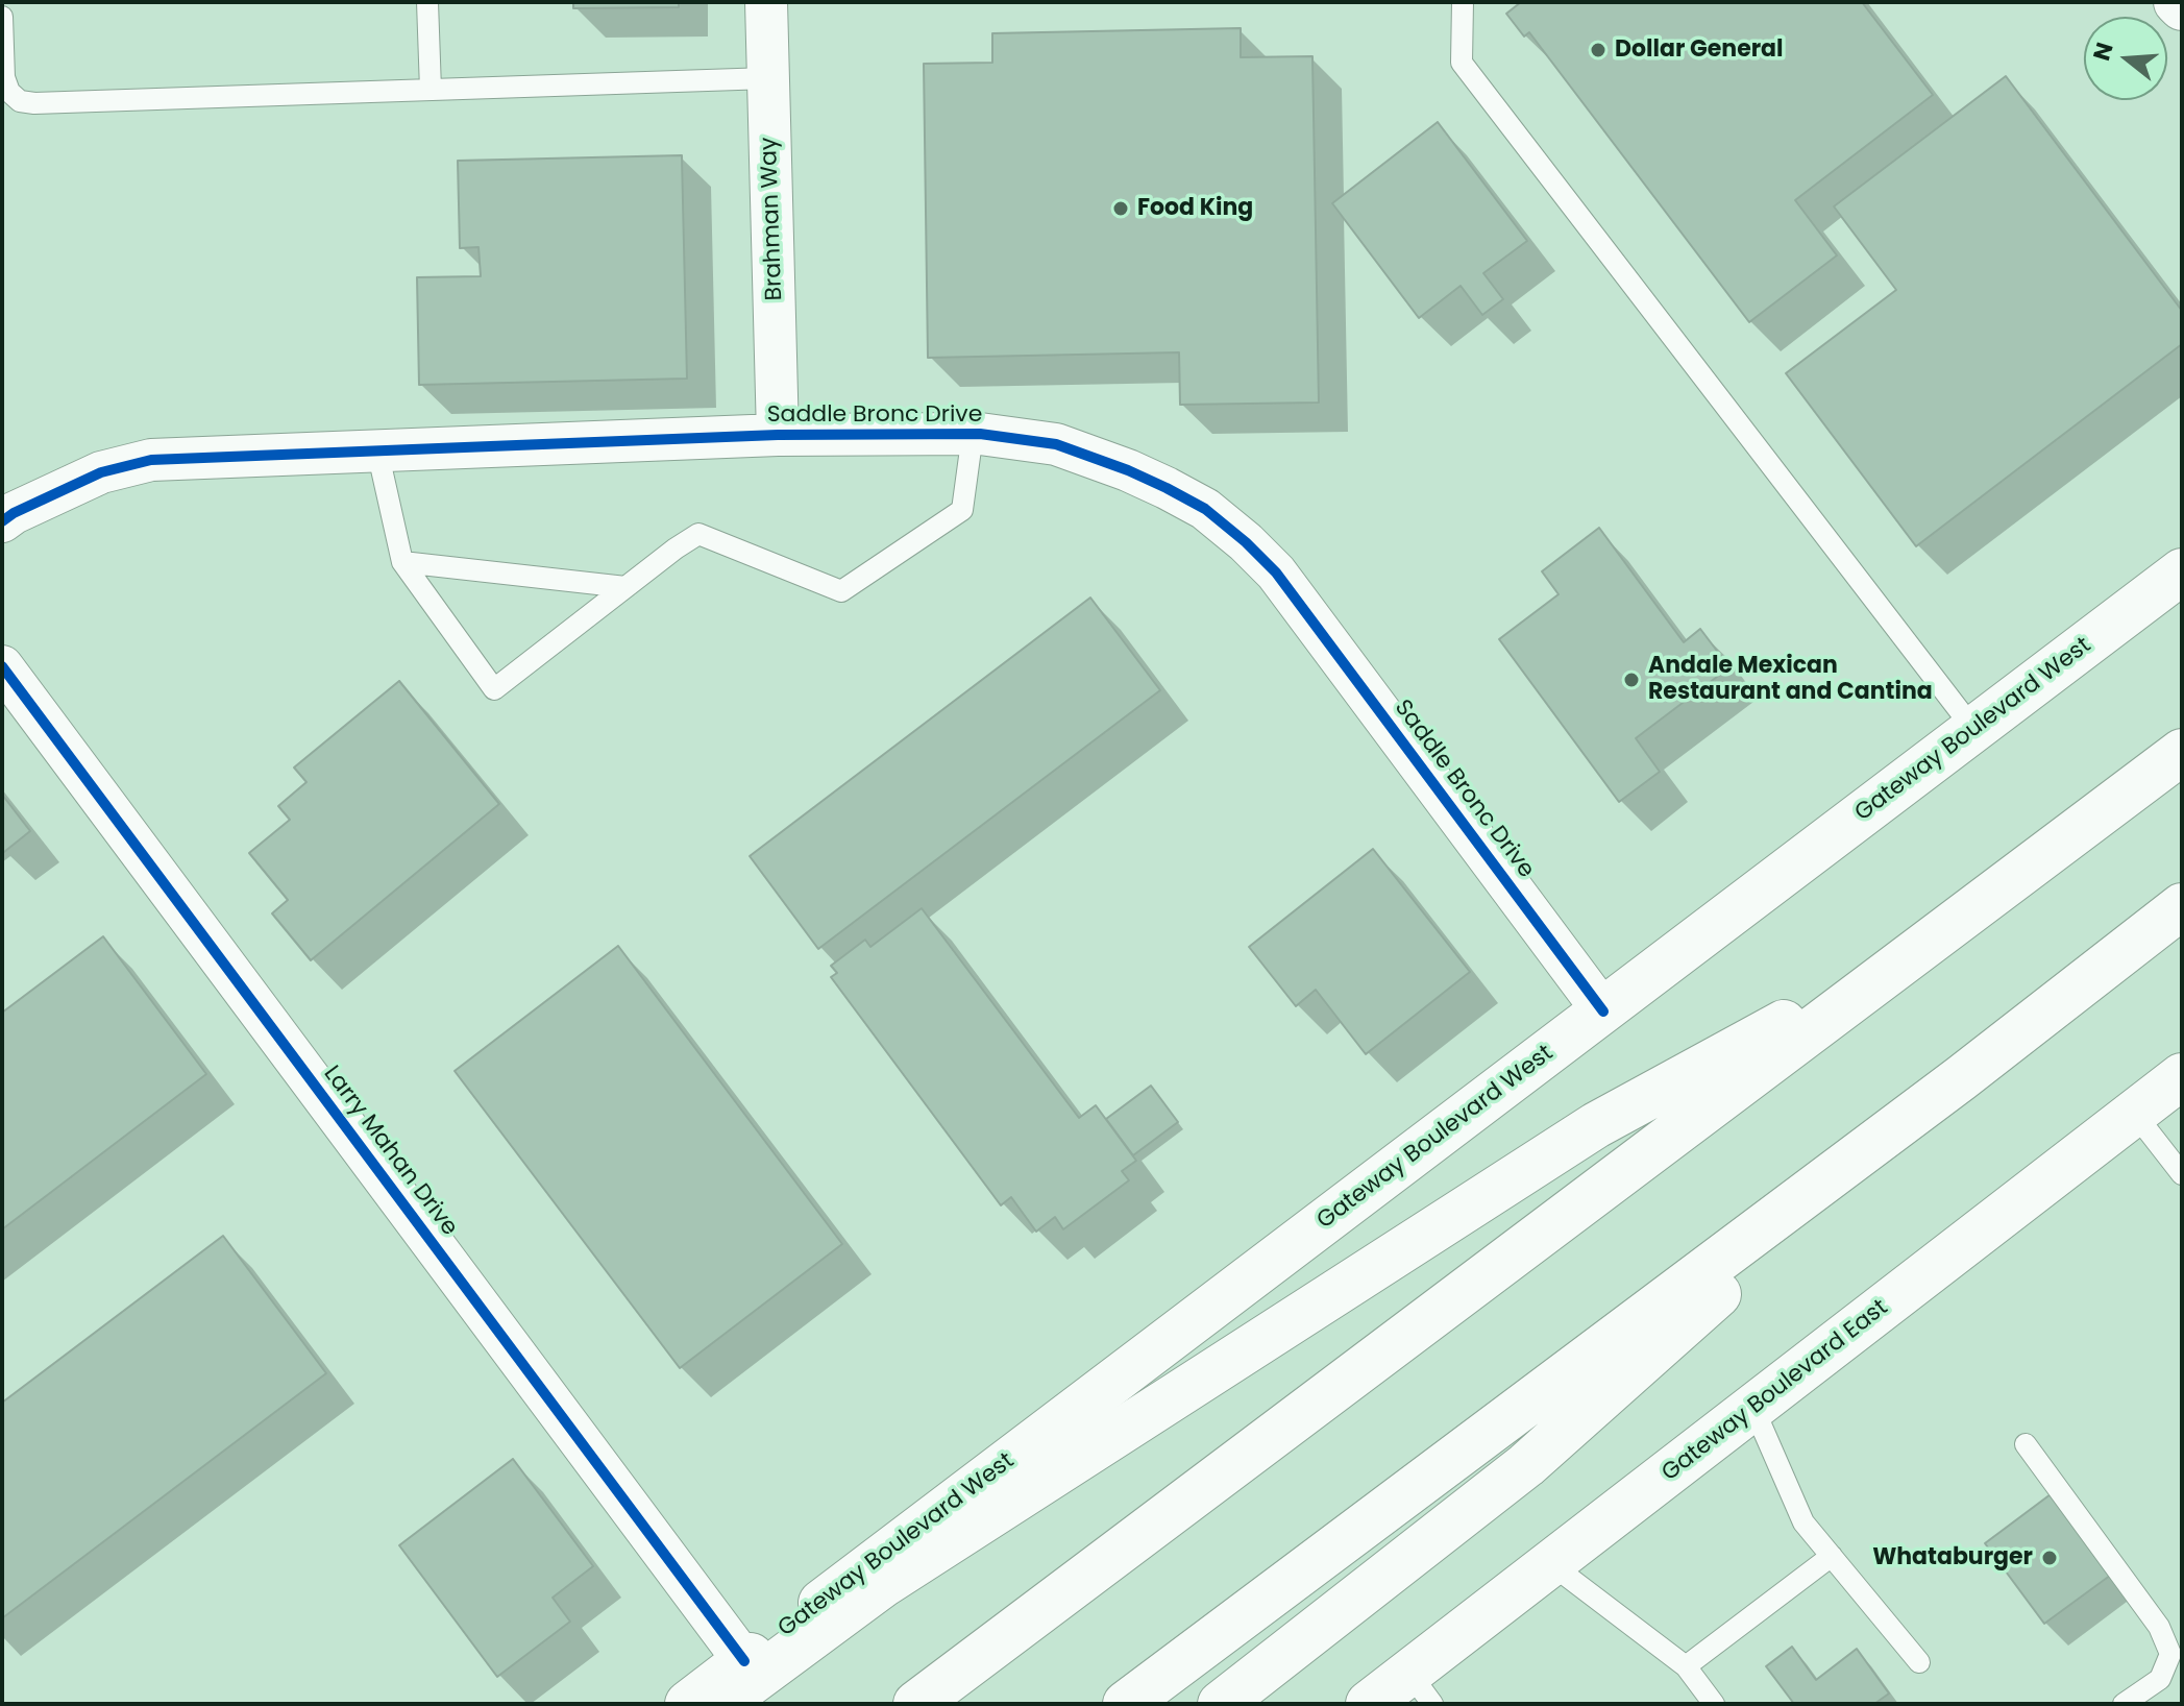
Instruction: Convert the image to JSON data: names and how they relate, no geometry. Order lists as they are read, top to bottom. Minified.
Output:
{"streets":{"main road":["Gateway Boulevard West","Gateway Boulevard East"],"street":["Brahman Way","Saddle Bronc Drive","Larry Mahan Drive"]},"crossings":[["Brahman Way","Saddle Bronc Drive"],["Saddle Bronc Drive","Gateway Boulevard West"],["Gateway Boulevard West","Larry Mahan Drive"]],"places":["Dollar General","Food King","Andale Mexican Restaurant and Cantina","Whataburger"],"north":"left"}
